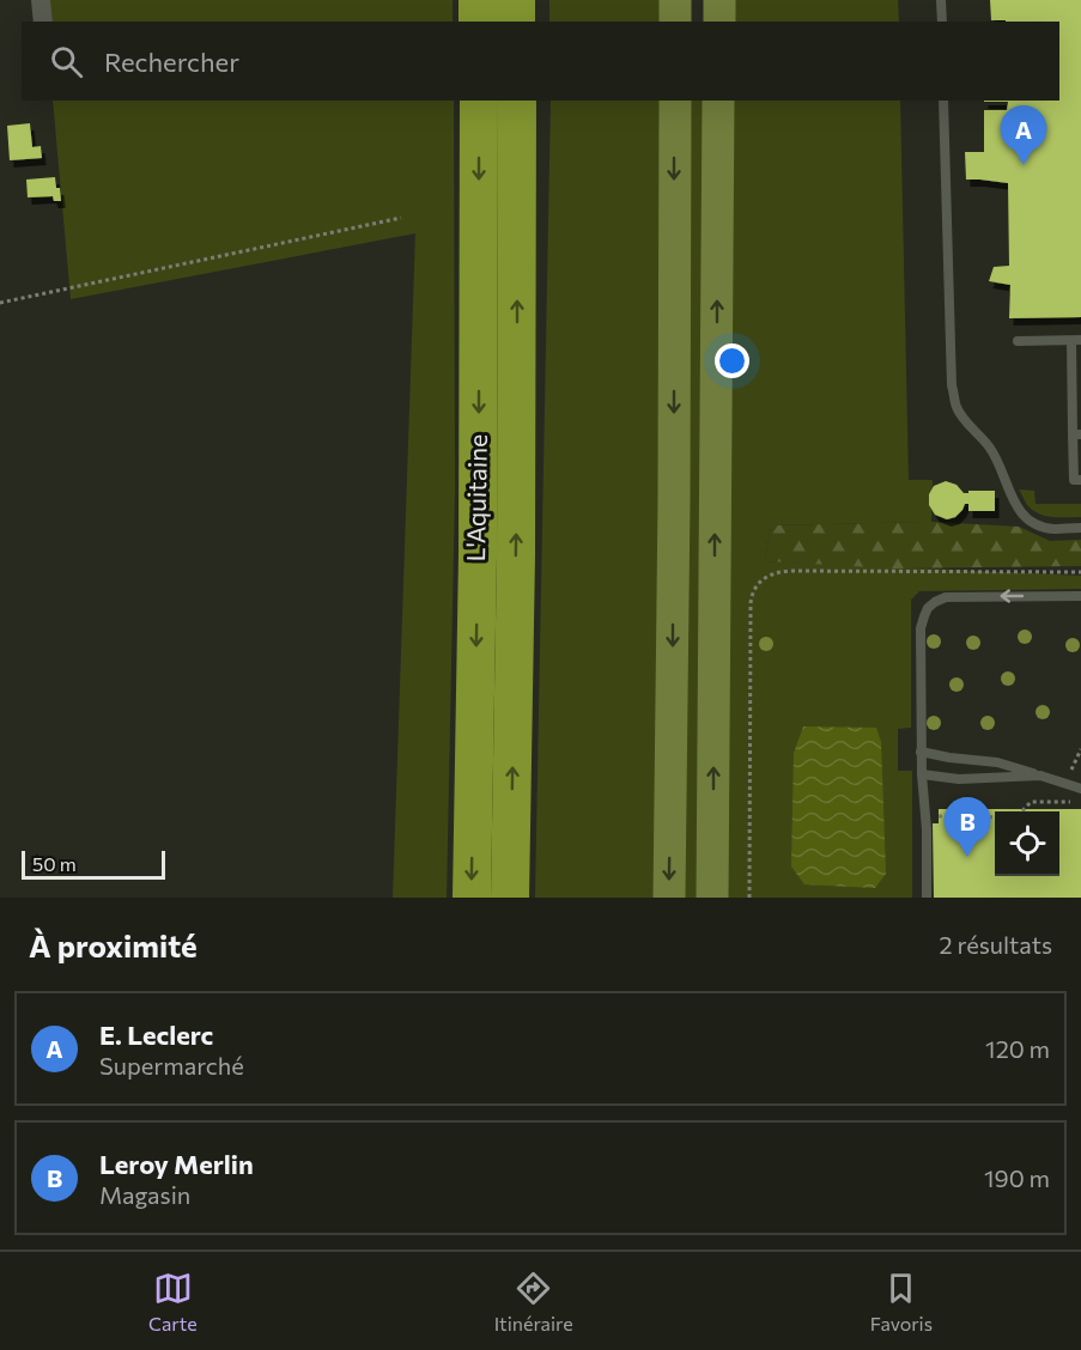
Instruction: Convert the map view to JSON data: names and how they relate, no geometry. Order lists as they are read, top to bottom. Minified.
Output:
{"streets":{"highway":["L'Aquitaine"]},"scale_bar":"50 m","page":{"search":"Rechercher","pins":["A","B"],"scale":"50 m","heading":["À proximité","2 résultats"],"list":[{"mark":"A","name":"E. Leclerc","note":"Supermarché","value":"120 m"},{"mark":"B","name":"Leroy Merlin","note":"Magasin","value":"190 m"}],"nav":["Carte","Itinéraire","Favoris"]}}
